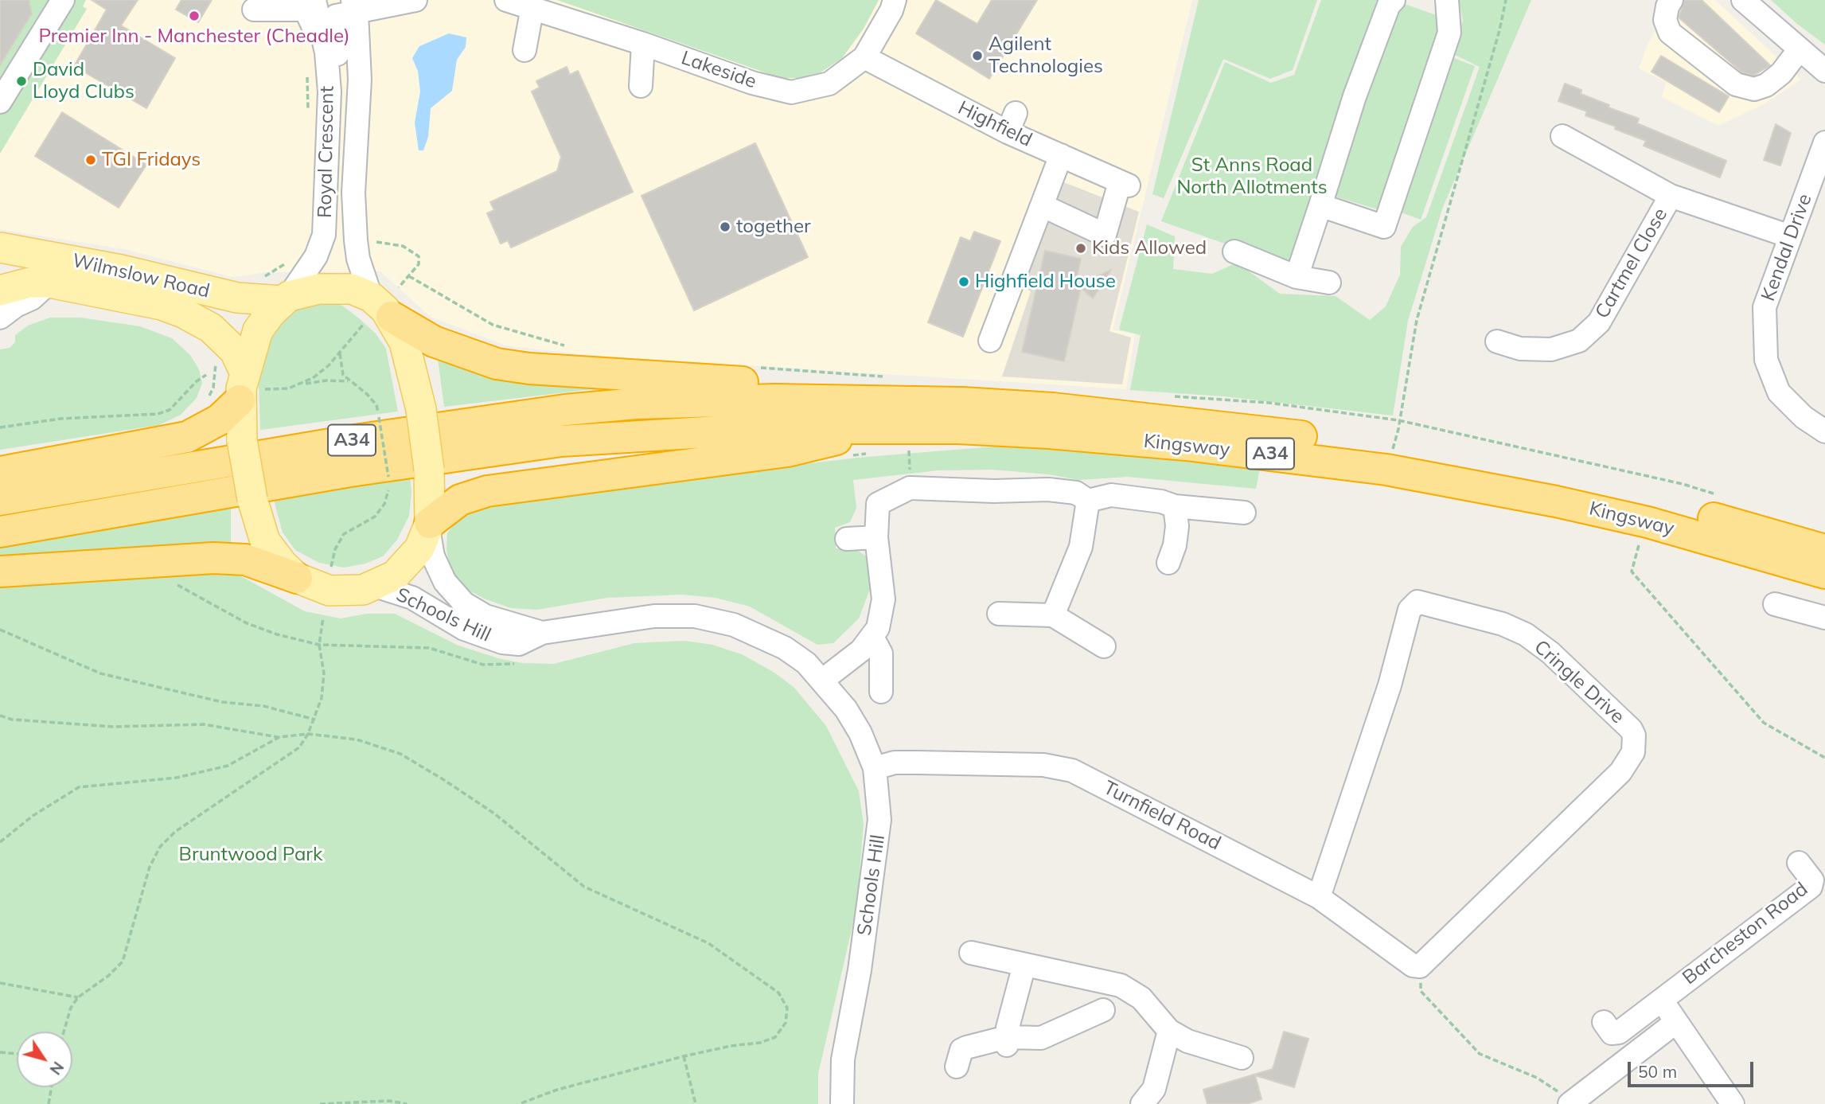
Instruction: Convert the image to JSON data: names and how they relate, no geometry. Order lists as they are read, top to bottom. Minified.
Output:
{"streets":{"highway":["A34","Kingsway"],"main road":["Wilmslow Road"],"street":["Lakeside","Highfield","Royal Crescent","Kendal Drive","Cartmel Close","Schools Hill","Cringle Drive","Turnfield Road","Barcheston Road"]},"crossings":[["Lakeside","Highfield"],["Royal Crescent","Wilmslow Road"],["Schools Hill","Turnfield Road"],["Cringle Drive","Turnfield Road"]],"parks":["St Anns Road North Allotments","Bruntwood Park"],"places":["Premier Inn - Manchester (Cheadle)","Agilent Technologies","David Lloyd Clubs","TGI Fridays","together","Kids Allowed","Highfield House"],"scale_bar":"50 m","north":"bottom right"}
